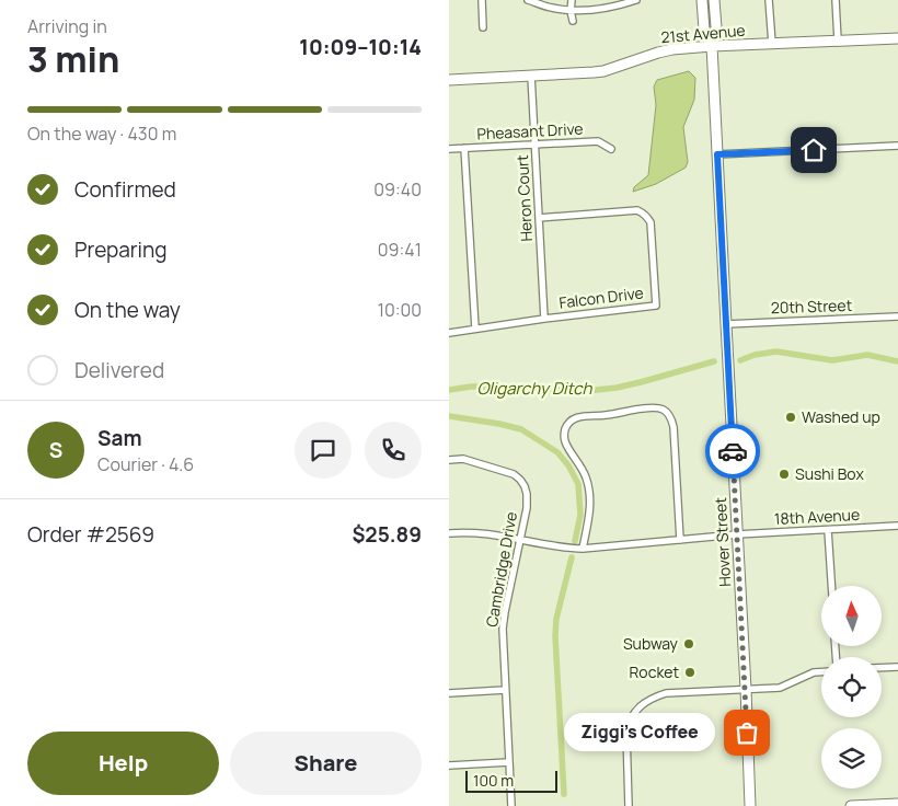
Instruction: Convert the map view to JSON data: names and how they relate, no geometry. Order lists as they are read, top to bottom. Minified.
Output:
{"streets":{"main road":["21st Avenue","Hover Street"],"street":["Pheasant Drive","Heron Court","Falcon Drive","20th Street","18th Avenue","Cambridge Drive"]},"crossings":[["21st Avenue","Heron Court"],["21st Avenue","Hover Street"],["Pheasant Drive","Heron Court"],["Heron Court","Falcon Drive"],["20th Street","Hover Street"],["18th Avenue","Hover Street"],["18th Avenue","Cambridge Drive"]],"water":["Oligarchy Ditch"],"places":["Washed up","Sushi Box","Subway","Rocket","Ziggi's Coffee"],"scale_bar":"100 m","north":"top","page":{"heading":["3 min","Arriving in","10:09–10:14"],"panel":["Sam","Courier · 4.6","Order #2569","$25.89"],"bar":"On the way · 430 m","list":[["Confirmed","09:40"],["Preparing","09:41"],["On the way","10:00"],"Delivered"],"round":"S","bubble":"Ziggi's Coffee","buttons":["Help","Share"],"scale":"100 m"}}
